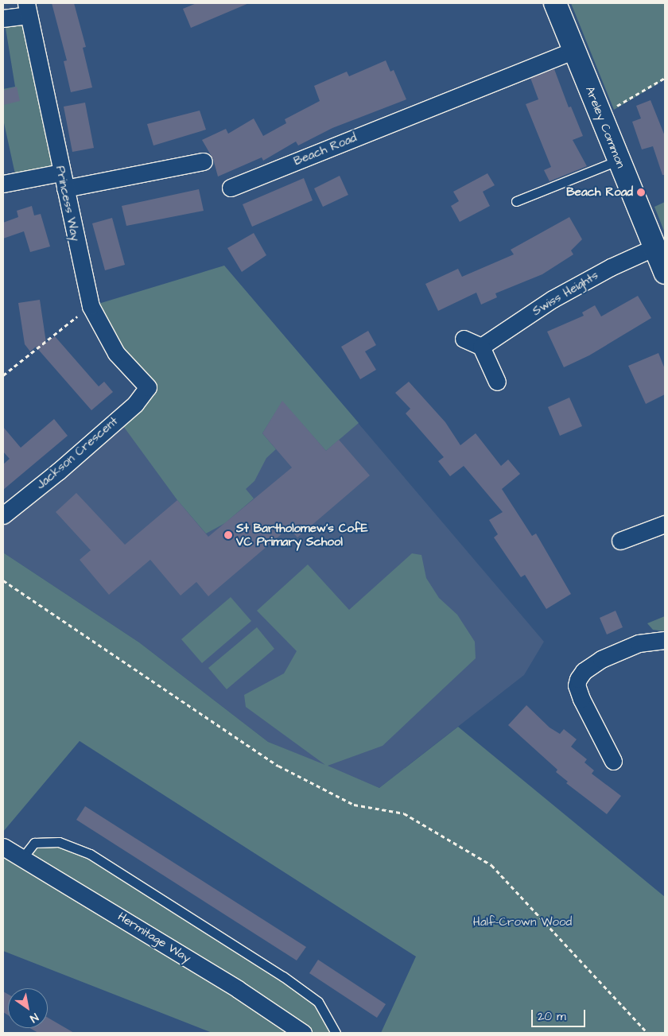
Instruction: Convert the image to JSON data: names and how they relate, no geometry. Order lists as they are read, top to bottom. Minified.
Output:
{"streets":{"main road":["Areley Common"],"street":["Beach Road","Princess Way","Swiss Heights","Jackson Crescent","Hermitage Way"]},"crossings":[["Areley Common","Beach Road"],["Areley Common","Swiss Heights"],["Princess Way","Jackson Crescent"]],"parks":["Half-Crown Wood"],"places":["Beach Road","St Bartholomew's CofE VC Primary School"],"scale_bar":"20 m","north":"bottom right"}
